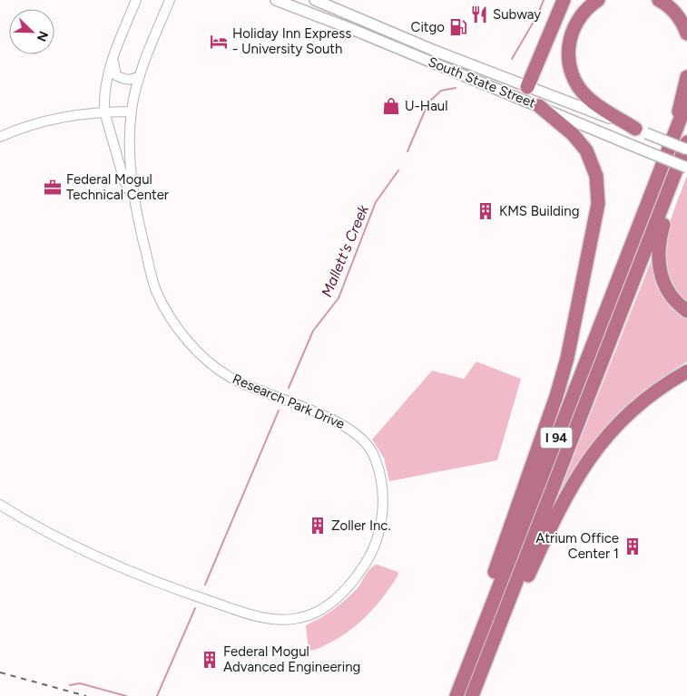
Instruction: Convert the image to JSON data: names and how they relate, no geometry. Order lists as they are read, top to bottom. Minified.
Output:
{"streets":{"highway":["I 94"],"main road":["South State Street"],"street":["Research Park Drive"]},"water":["Mallett's Creek"],"places":{"restaurant":["Subway"],"fuel station":["Citgo"],"hotel":["Holiday Inn Express - University South"],"shop":["U-Haul"],"office":["Federal Mogul Technical Center"],"building":["KMS Building","Zoller Inc.","Atrium Office Center 1","Federal Mogul Advanced Engineering"]},"north":"bottom right"}
